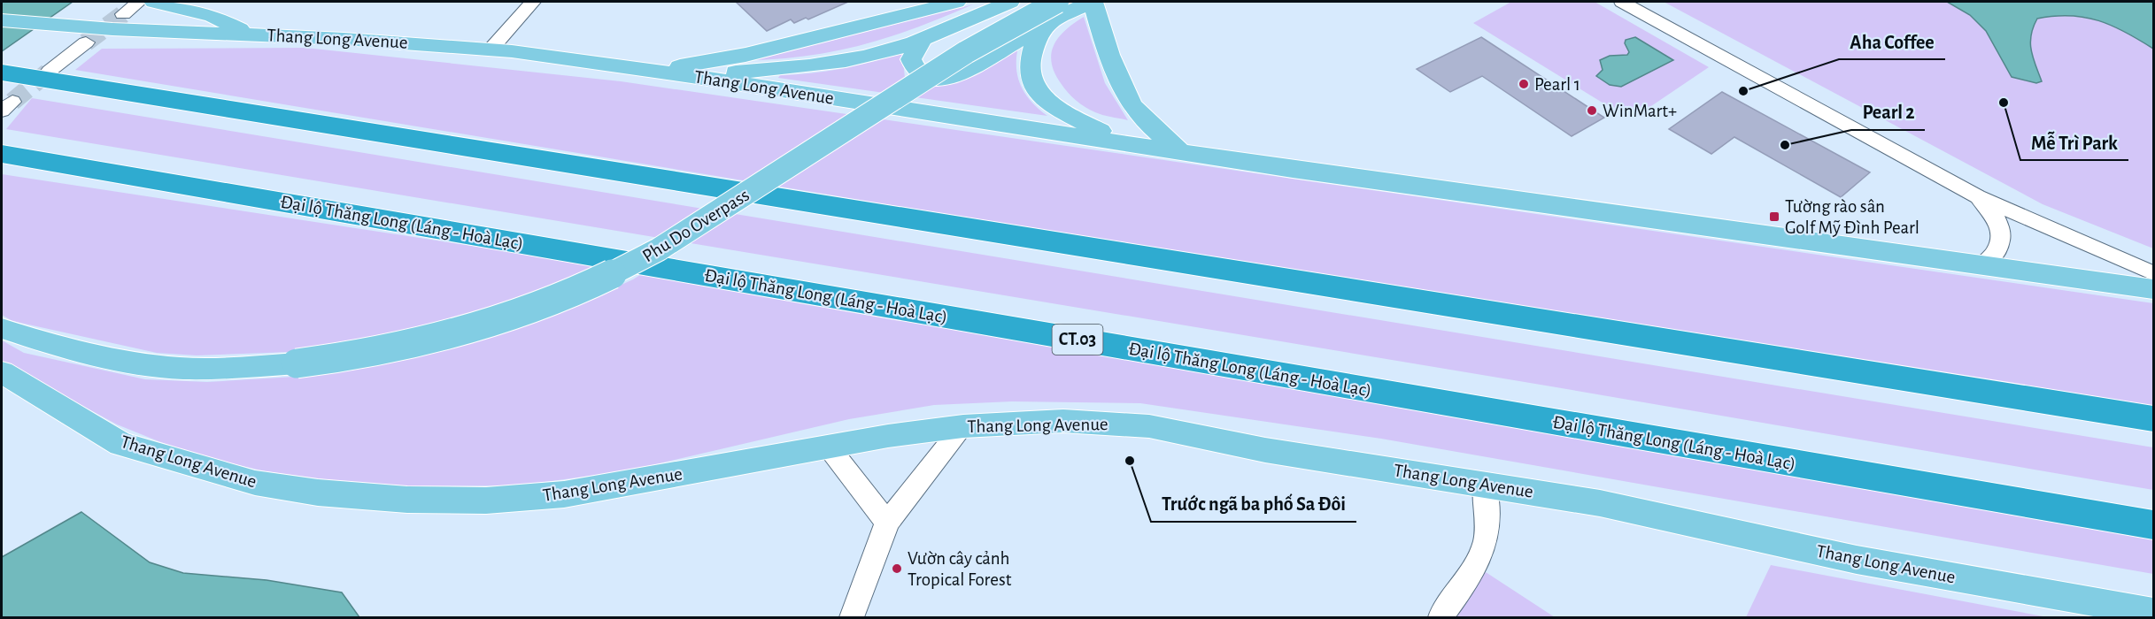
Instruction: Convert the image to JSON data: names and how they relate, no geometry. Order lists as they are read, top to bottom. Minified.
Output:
{"streets":{"highway":["Đại lộ Thăng Long (Láng - Hoà Lạc)","CT.03"],"main road":["Thang Long Avenue","Phu Do Overpass"]},"places":{"other":["Pearl 1","Aha Coffee","Mễ Trì Park","WinMart+","Pearl 2","Trước ngã ba phố Sa Đôi","Vườn cây cảnh Tropical Forest"],"transit":["Tường rào sân Golf Mỹ Đình Pearl"]}}
